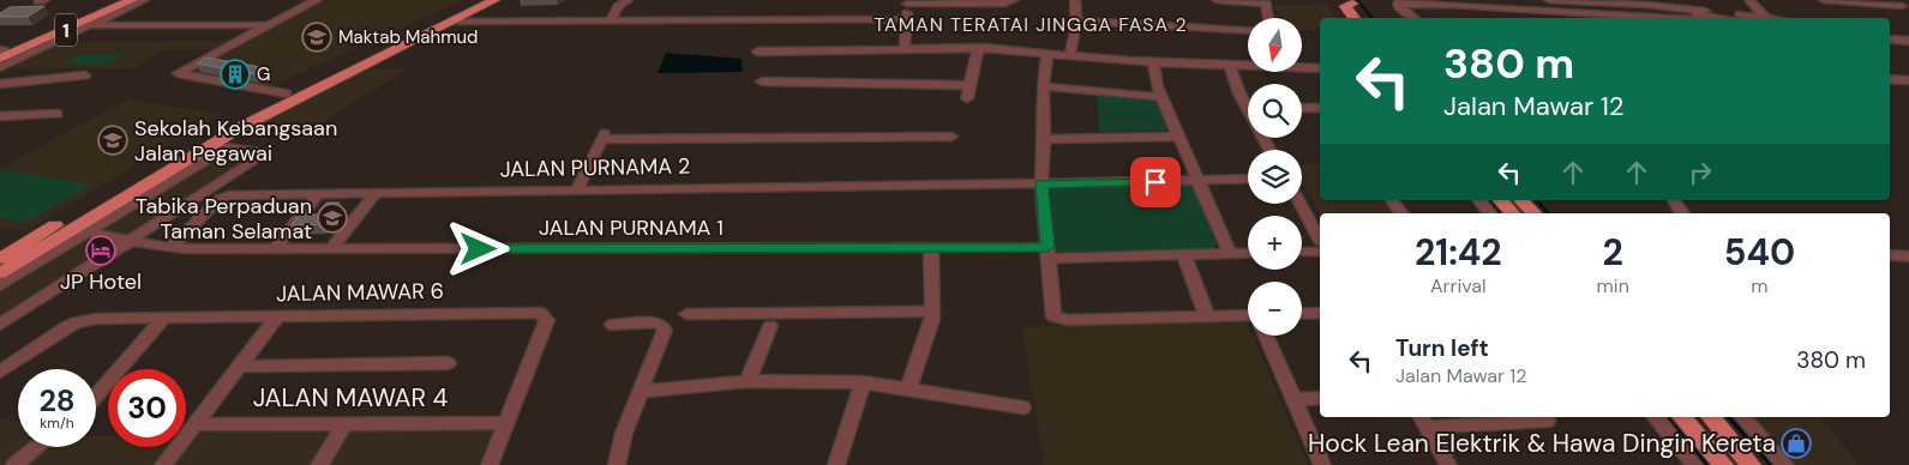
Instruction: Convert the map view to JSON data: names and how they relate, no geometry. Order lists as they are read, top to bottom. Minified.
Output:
{"streets":{"main road":["1"],"street":["JALAN PURNAMA 2","JALAN PURNAMA 1","JALAN MAWAR 6","JALAN MAWAR 4"]},"crossings":[["JALAN PURNAMA 2","JALAN PURNAMA 1"],["JALAN MAWAR 6","JALAN MAWAR 4"]],"districts":["TAMAN TERATAI JINGGA FASA 2"],"places":{"school or university":["Maktab Mahmud","Sekolah Kebangsaan Jalan Pegawai","Tabika Perpaduan Taman Selamat"],"building":["G"],"hotel":["JP Hotel"],"shop":["Hock Lean Elektrik & Hawa Dingin Kereta"]},"north":"bottom","page":{"map_buttons":["+","−"],"turn":["380 m","Jalan Mawar 12"],"eta":["21:42","Arrival","2","min","540","m"],"list":[{"name":"Turn left","note":"Jalan Mawar 12","value":"380 m"}],"speed":"28 km/h","limit":"30"}}
